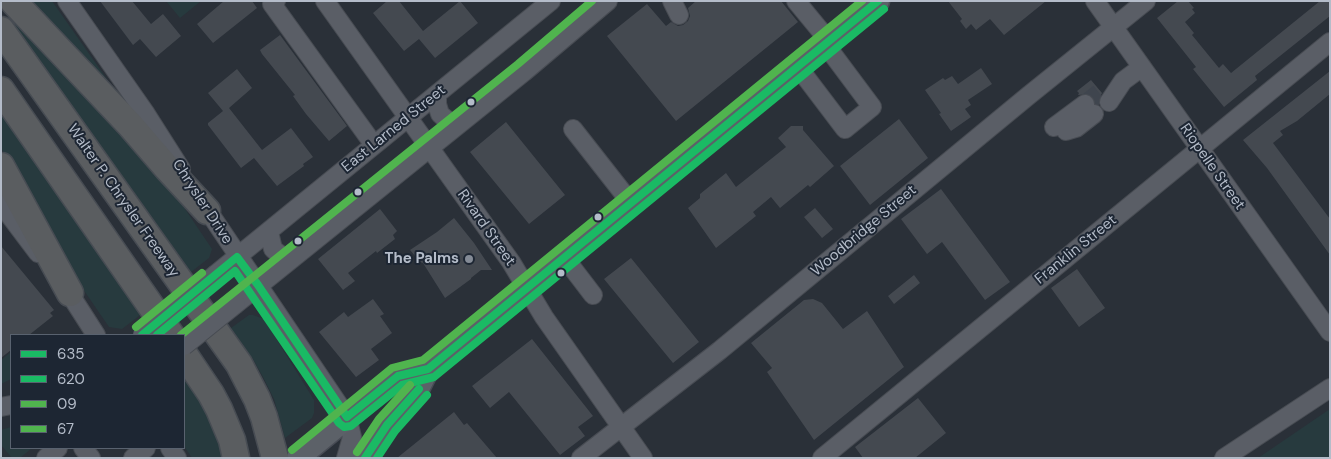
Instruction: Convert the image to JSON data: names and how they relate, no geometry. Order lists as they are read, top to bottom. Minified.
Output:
{"streets":{"highway":["Walter P. Chrysler Freeway"],"street":["East Larned Street","Riopelle Street","Chrysler Drive","Rivard Street","Woodbridge Street","Franklin Street"]},"crossings":[["East Larned Street","Chrysler Drive"],["East Larned Street","Rivard Street"],["Riopelle Street","Woodbridge Street"],["Riopelle Street","Franklin Street"],["Rivard Street","Woodbridge Street"]],"places":["The Palms"],"lines":["transit line 635","transit line 09","transit line 67","transit line 620"],"legend":["635","620","09","67"]}
